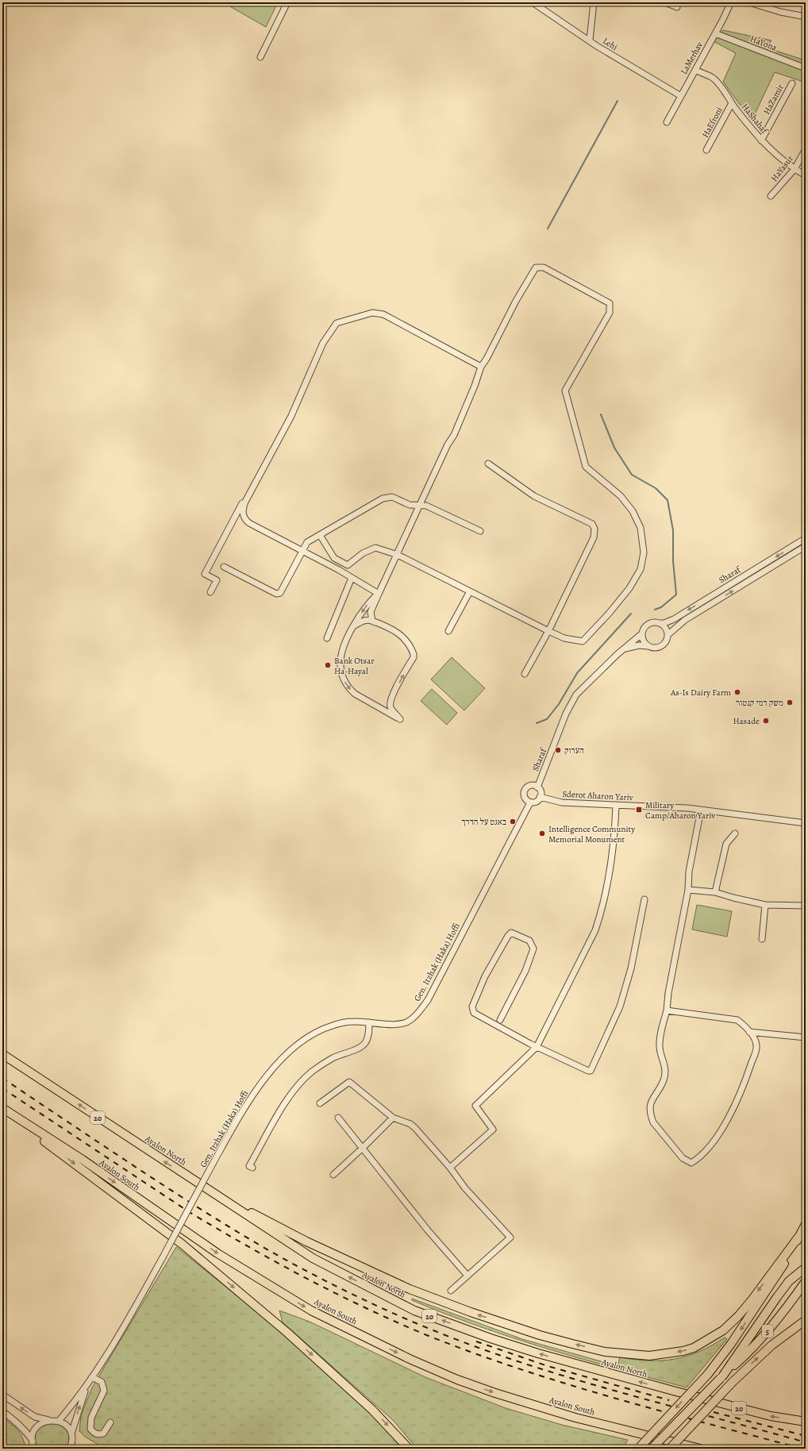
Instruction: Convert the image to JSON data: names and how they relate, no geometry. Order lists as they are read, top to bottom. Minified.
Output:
{"streets":{"highway":["20","Ayalon North","Ayalon South","5"],"street":["HaYona","Lehi","LaMerhav","HaZamir","HaShahaf","HaEfroni","HaYasur","Sharaf","Sderot Aharon Yariv","Gen. Itzhak (Haka) Hoffi"]},"crossings":[["HaYona","LaMerhav"],["Lehi","LaMerhav"],["LaMerhav","HaShahaf"],["HaZamir","HaShahaf"],["HaShahaf","HaEfroni"],["HaShahaf","HaYasur"],["Sharaf","Sderot Aharon Yariv"],["Sharaf","Gen. Itzhak (Haka) Hoffi"],["Sderot Aharon Yariv","Gen. Itzhak (Haka) Hoffi"]],"places":{"other":["Bank Otsar Ha-Hayal","As-Is Dairy Farm","משק רמי קנטור","Hasade","הערוק","באגט על הדרך","Intelligence Community Memorial Monument"],"transit":["Military Camp/Aharon Yariv"]}}
